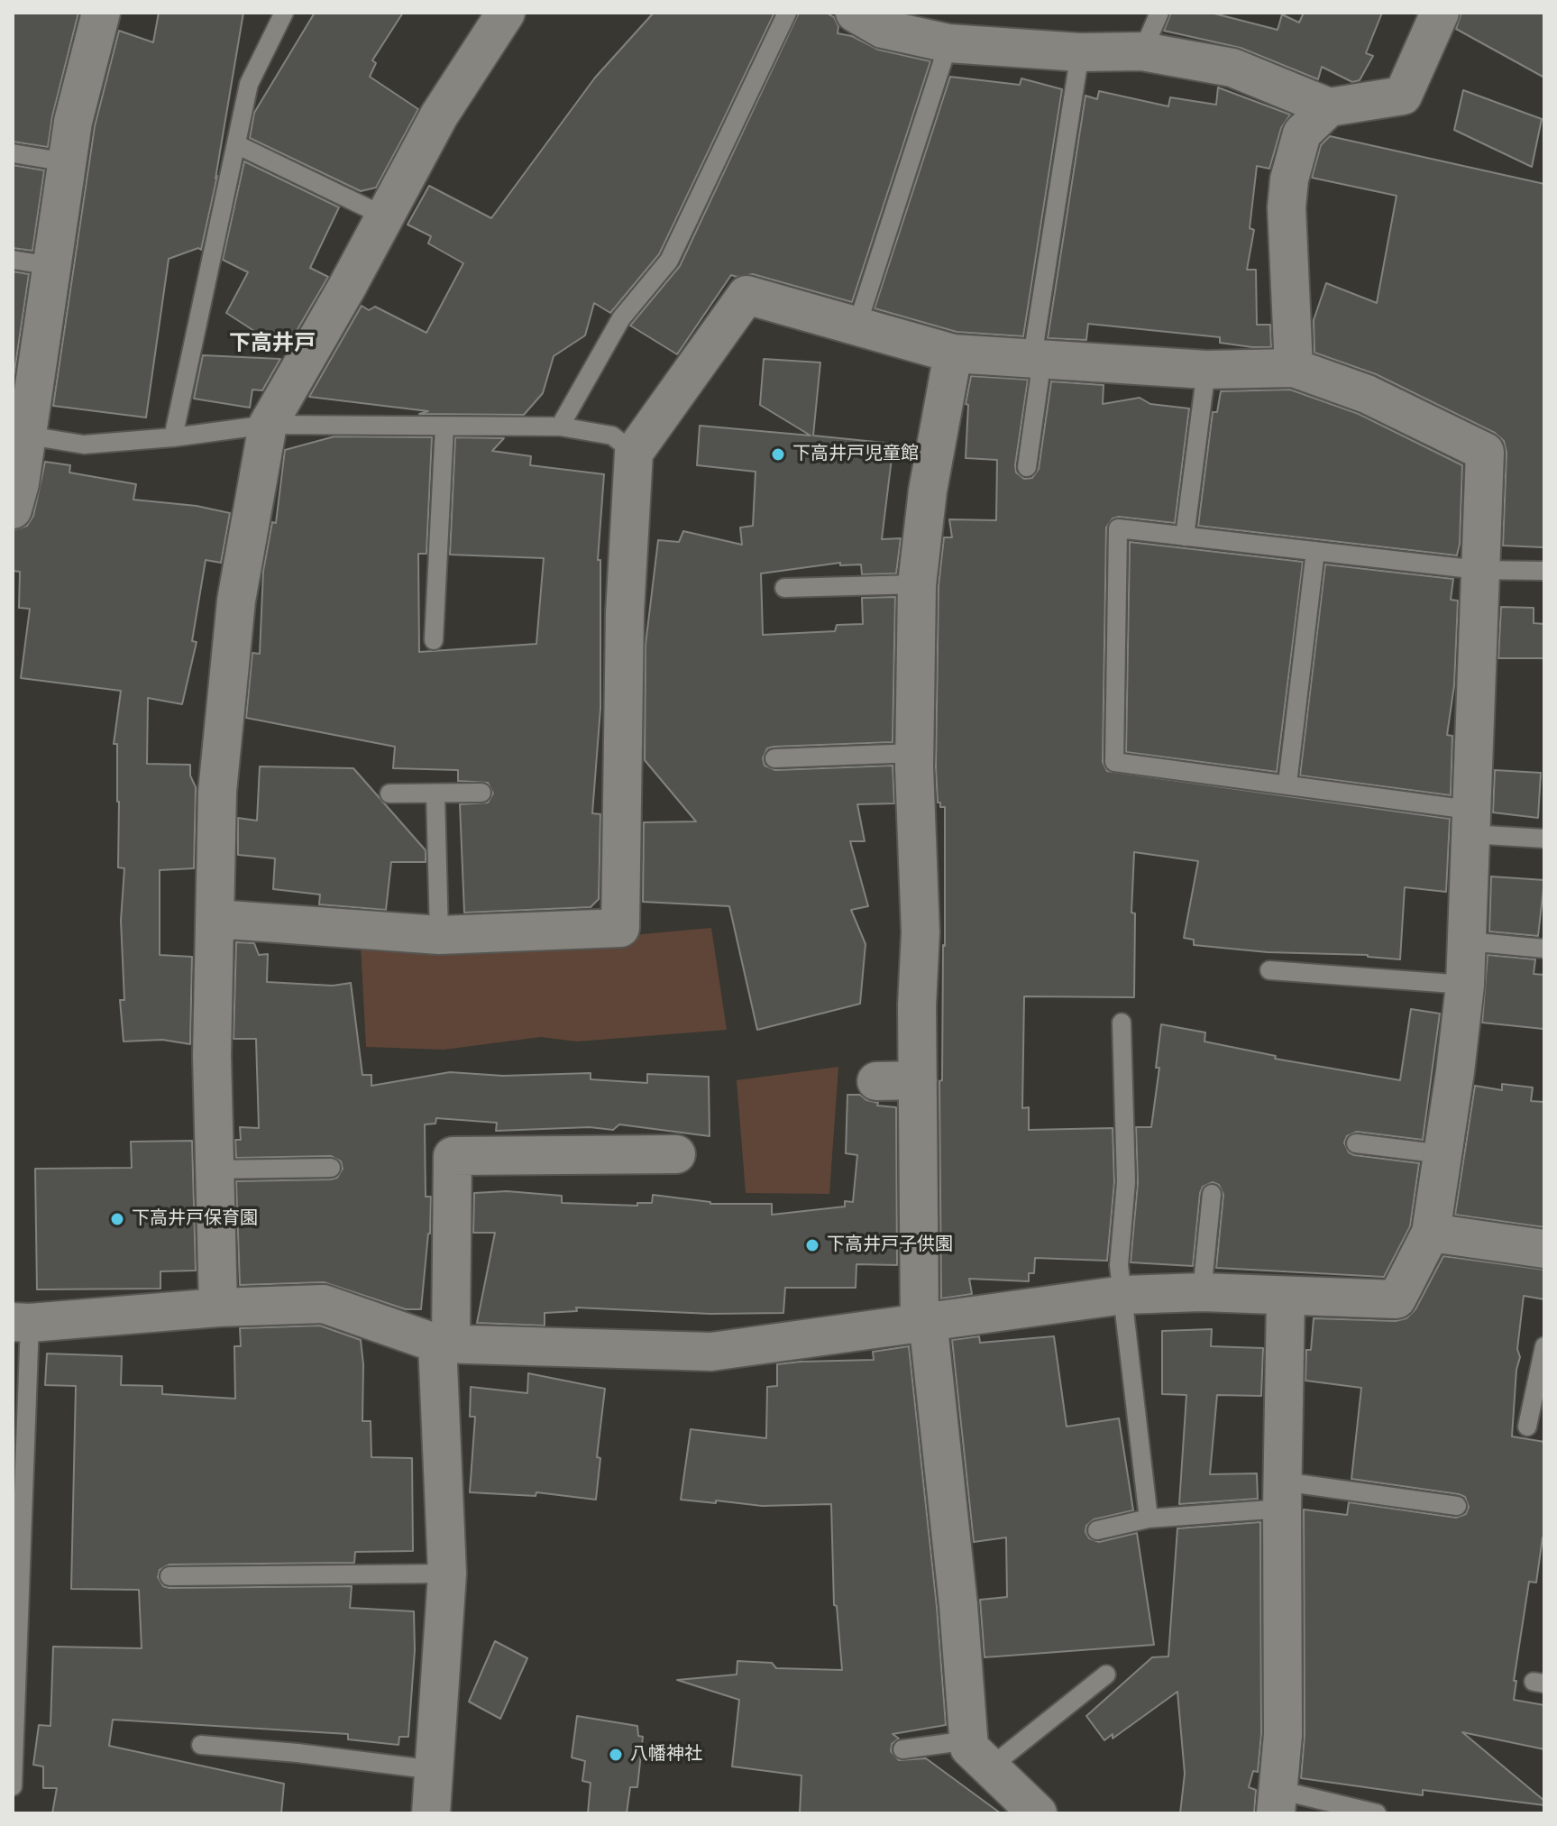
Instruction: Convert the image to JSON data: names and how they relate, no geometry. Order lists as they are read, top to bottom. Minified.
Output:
{"districts":["下高井戸"],"places":["下高井戸児童館","下高井戸保育園","下高井戸子供園","八幡神社"]}
